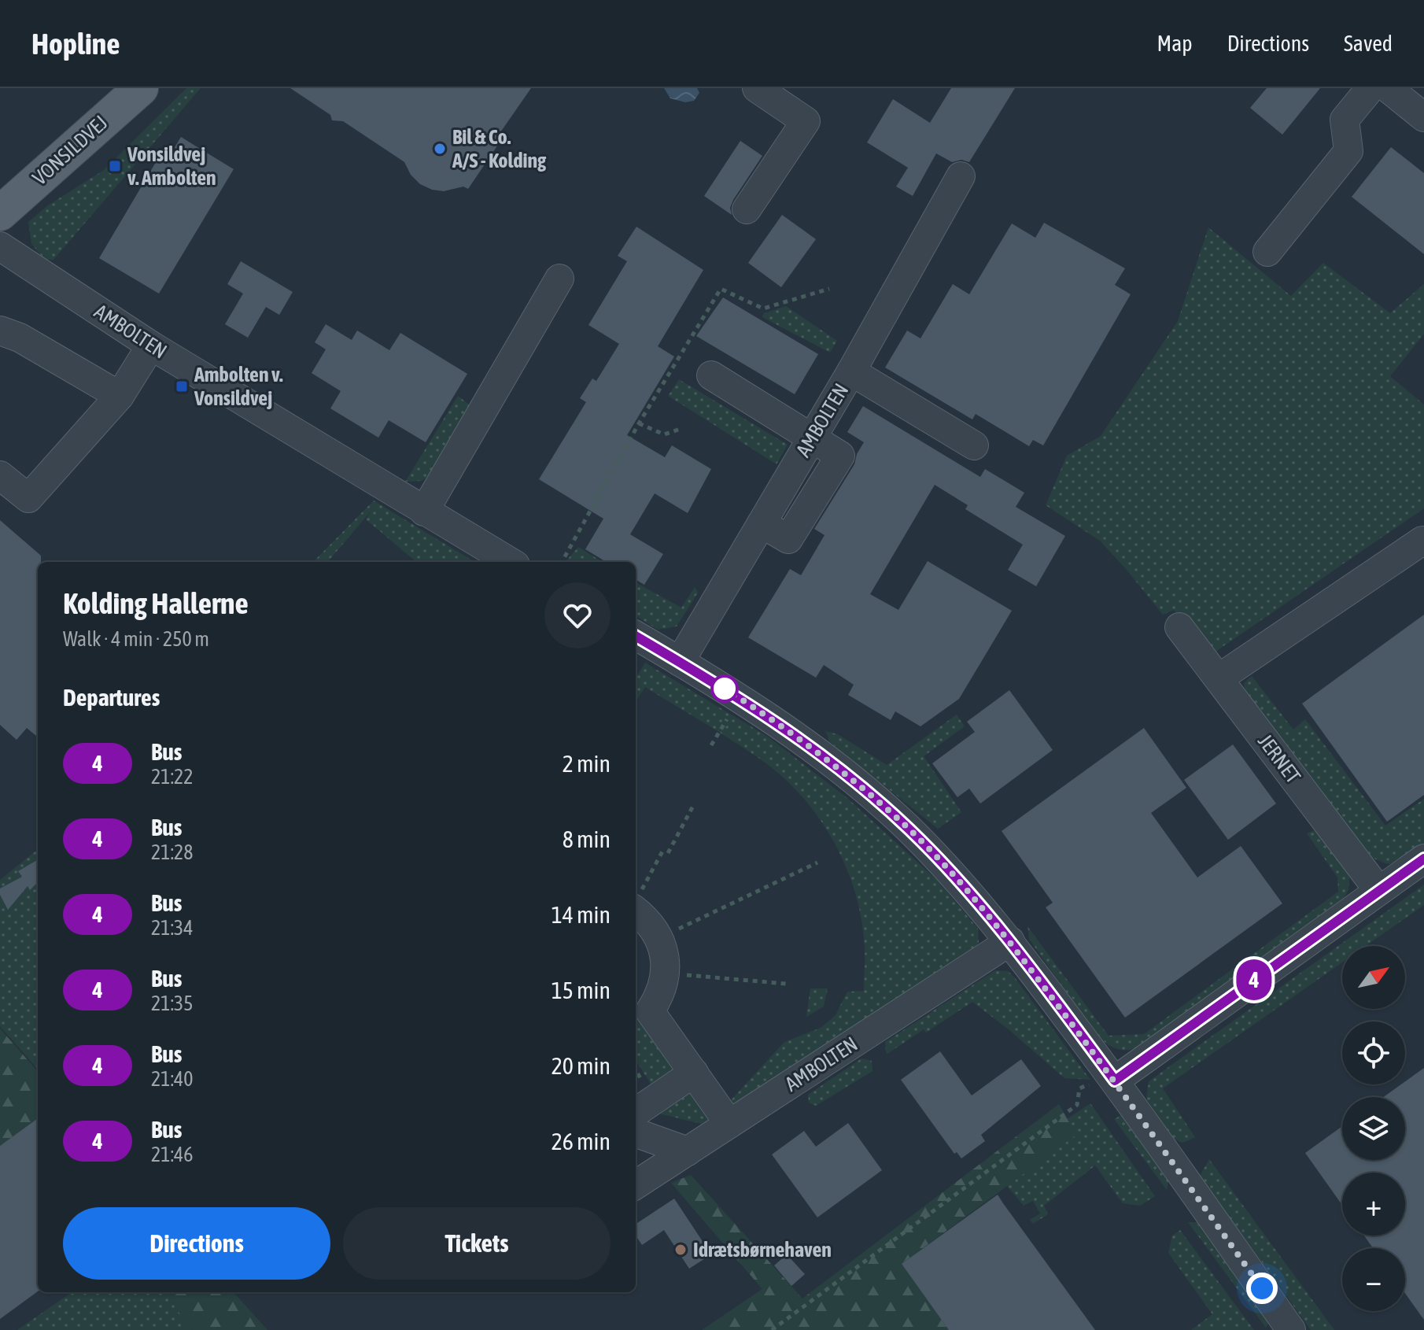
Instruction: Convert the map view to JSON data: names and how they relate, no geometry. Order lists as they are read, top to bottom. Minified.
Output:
{"streets":{"main road":["VONSILDVEJ"],"street":["AMBOLTEN","JERNET"]},"places":{"other":["Bil & Co. A/S - Kolding","Idrætsbørnehaven"],"transit":["Vonsildvej v. Ambolten","Ambolten v. Vonsildvej"]},"lines":["bus line 4"],"north":"top right","page":{"header":"Hopline","nav":["Map","Directions","Saved"],"on_map":"4","heading":[["Kolding Hallerne","Walk · 4 min · 250 m"],"Departures"],"list":[{"mark":"4","name":"Bus","note":"21:22","value":"2 min"},{"mark":"4","name":"Bus","note":"21:28","value":"8 min"},{"mark":"4","name":"Bus","note":"21:34","value":"14 min"},{"mark":"4","name":"Bus","note":"21:35","value":"15 min"},{"mark":"4","name":"Bus","note":"21:40","value":"20 min"},{"mark":"4","name":"Bus","note":"21:46","value":"26 min"}],"map_buttons":["+","−"],"buttons":["Directions","Tickets"]}}
